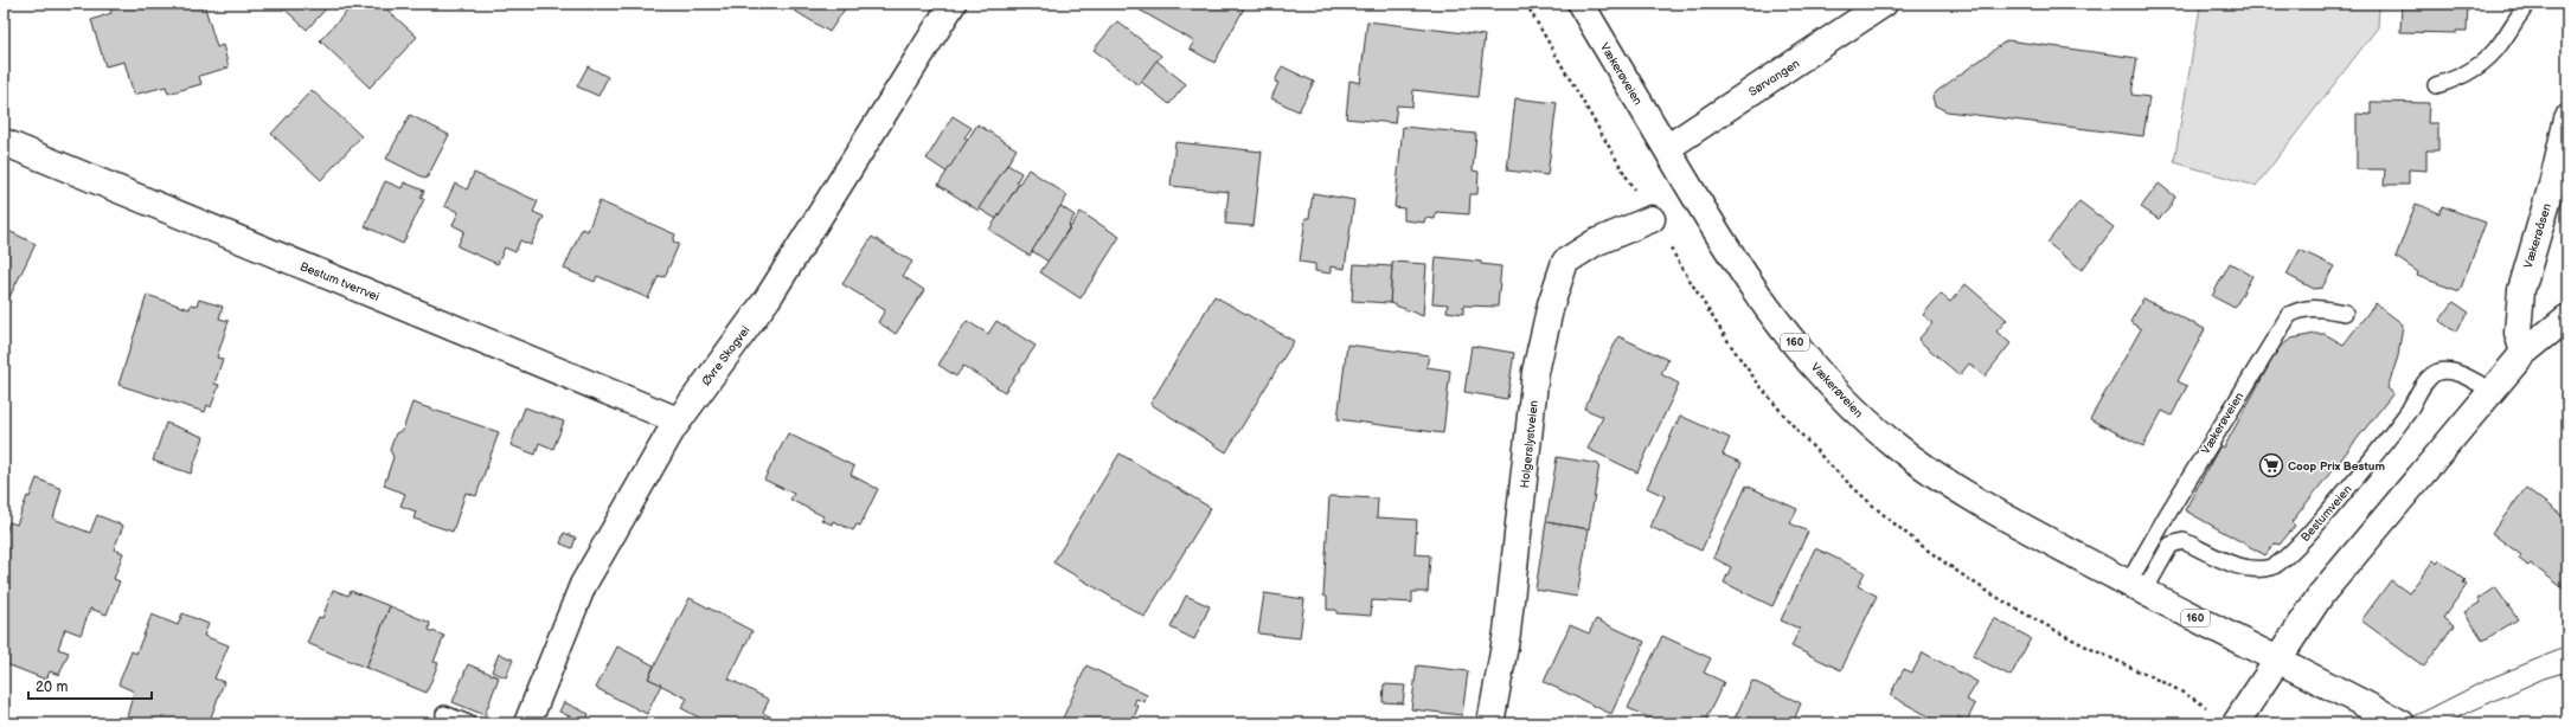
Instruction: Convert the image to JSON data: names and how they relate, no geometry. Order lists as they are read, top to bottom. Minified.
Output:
{"streets":{"street":["Vækerøveien","Sørvangen","Vækerøåsen","Bestum tverrvei","160","Øvre Skogvei","Holgerslystveien"],"lane":["Bestumveien"]},"crossings":[["Vækerøveien","Sørvangen"],["Vækerøveien","Bestumveien"],["Bestum tverrvei","Øvre Skogvei"]],"places":{"supermarket":["Coop Prix Bestum"]},"scale_bar":"20 m"}
